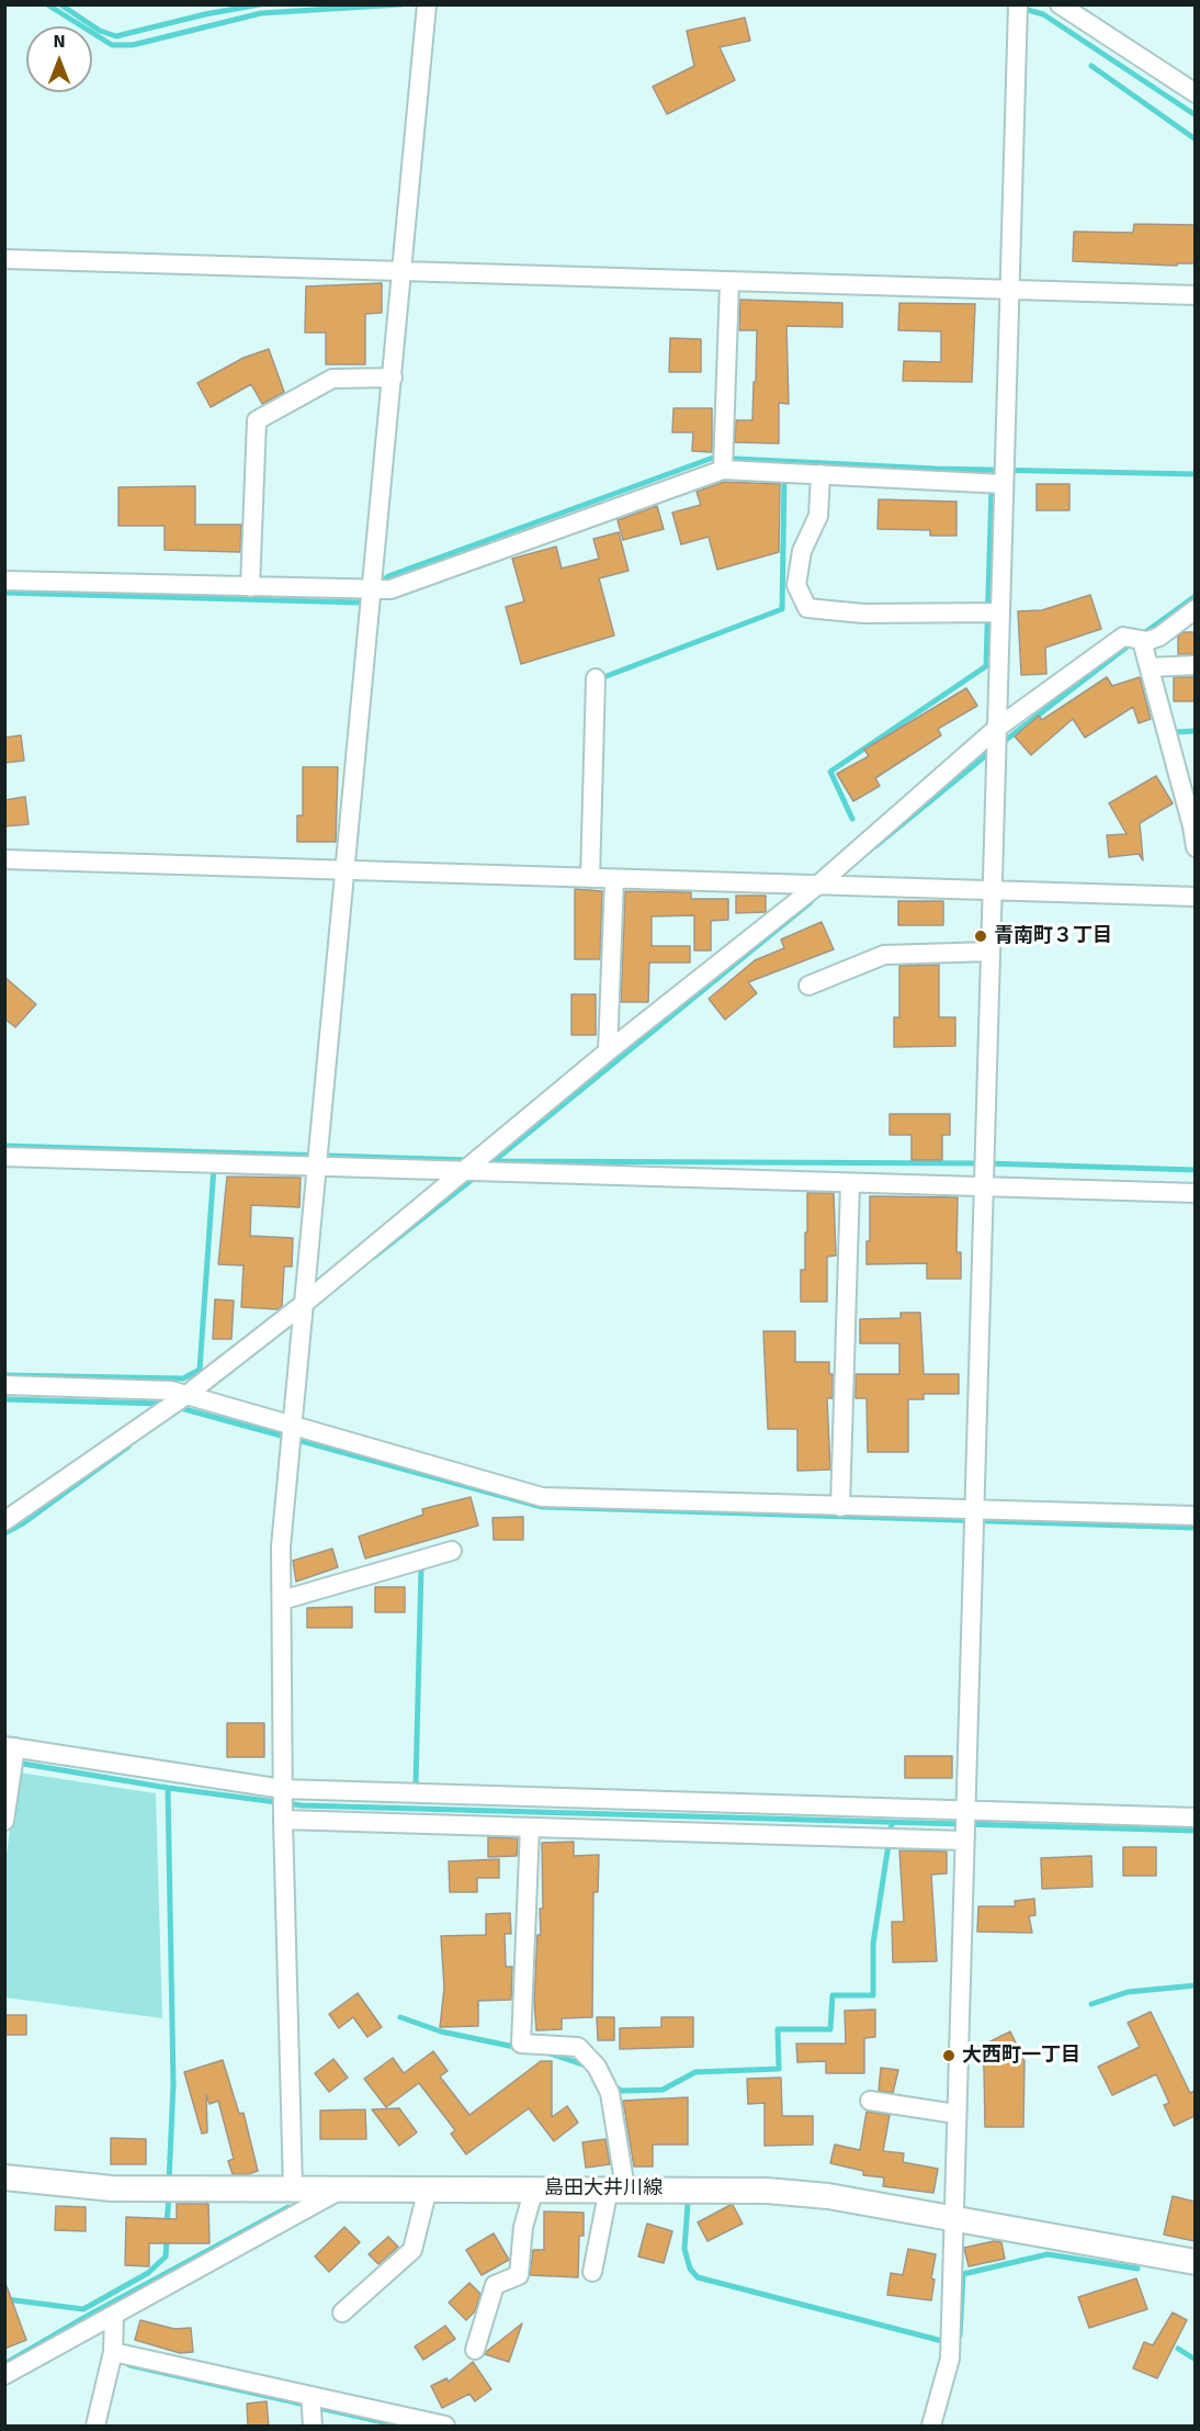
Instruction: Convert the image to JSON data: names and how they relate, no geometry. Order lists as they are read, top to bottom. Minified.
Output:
{"streets":{"main road":["島田大井川線"]},"places":["青南町３丁目","大西町一丁目"],"north":"top"}
